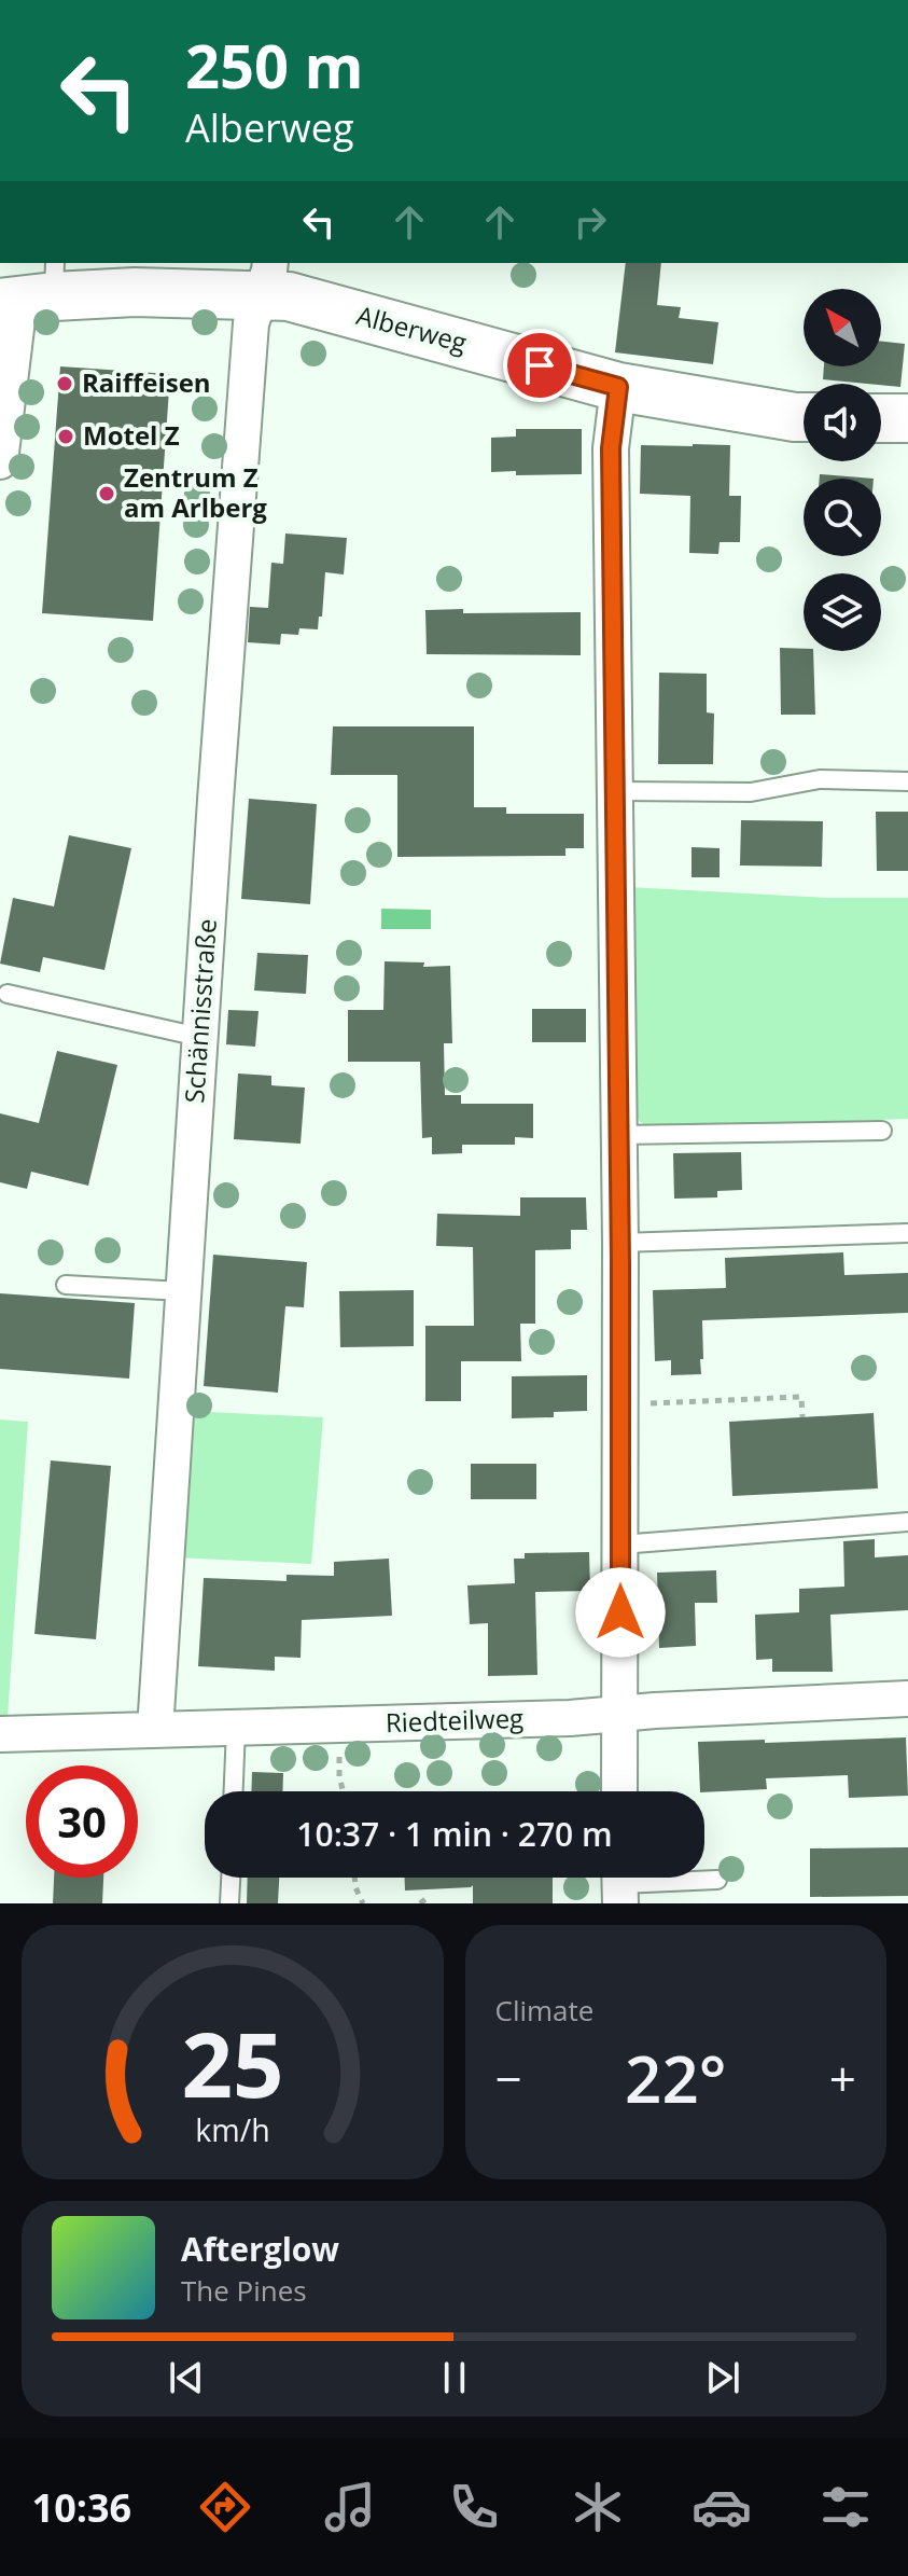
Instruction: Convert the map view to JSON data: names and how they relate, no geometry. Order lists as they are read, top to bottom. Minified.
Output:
{"streets":{"street":["Alberweg","Schännisstraße","Riedteilweg"]},"crossings":[["Alberweg","Schännisstraße"],["Schännisstraße","Riedteilweg"]],"places":["Raiffeisen","Motel Z","Zentrum Z am Arlberg"],"north":"top left","page":{"turn":["250 m","Alberweg"],"limit":"30","trip":"10:37 · 1 min · 270 m","tile":"Climate","heat":["−","22°","+"],"song":["Afterglow","The Pines"],"tabs":"10:36","gauge":["25","km/h"]}}
